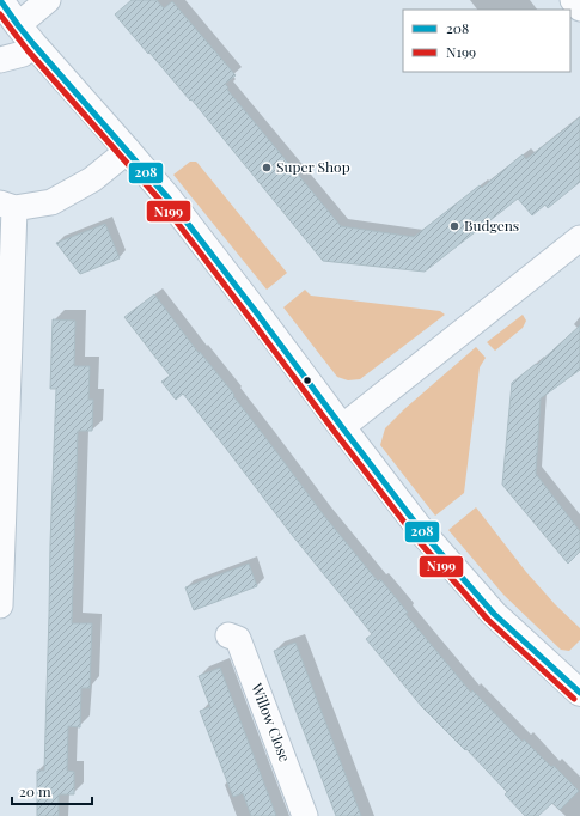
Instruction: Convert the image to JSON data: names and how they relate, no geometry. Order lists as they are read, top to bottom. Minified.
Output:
{"streets":{"street":["Willow Close"]},"places":["Super Shop","Budgens"],"lines":["transit line 208","transit line N199"],"legend":["208","N199"],"scale_bar":"20 m"}
